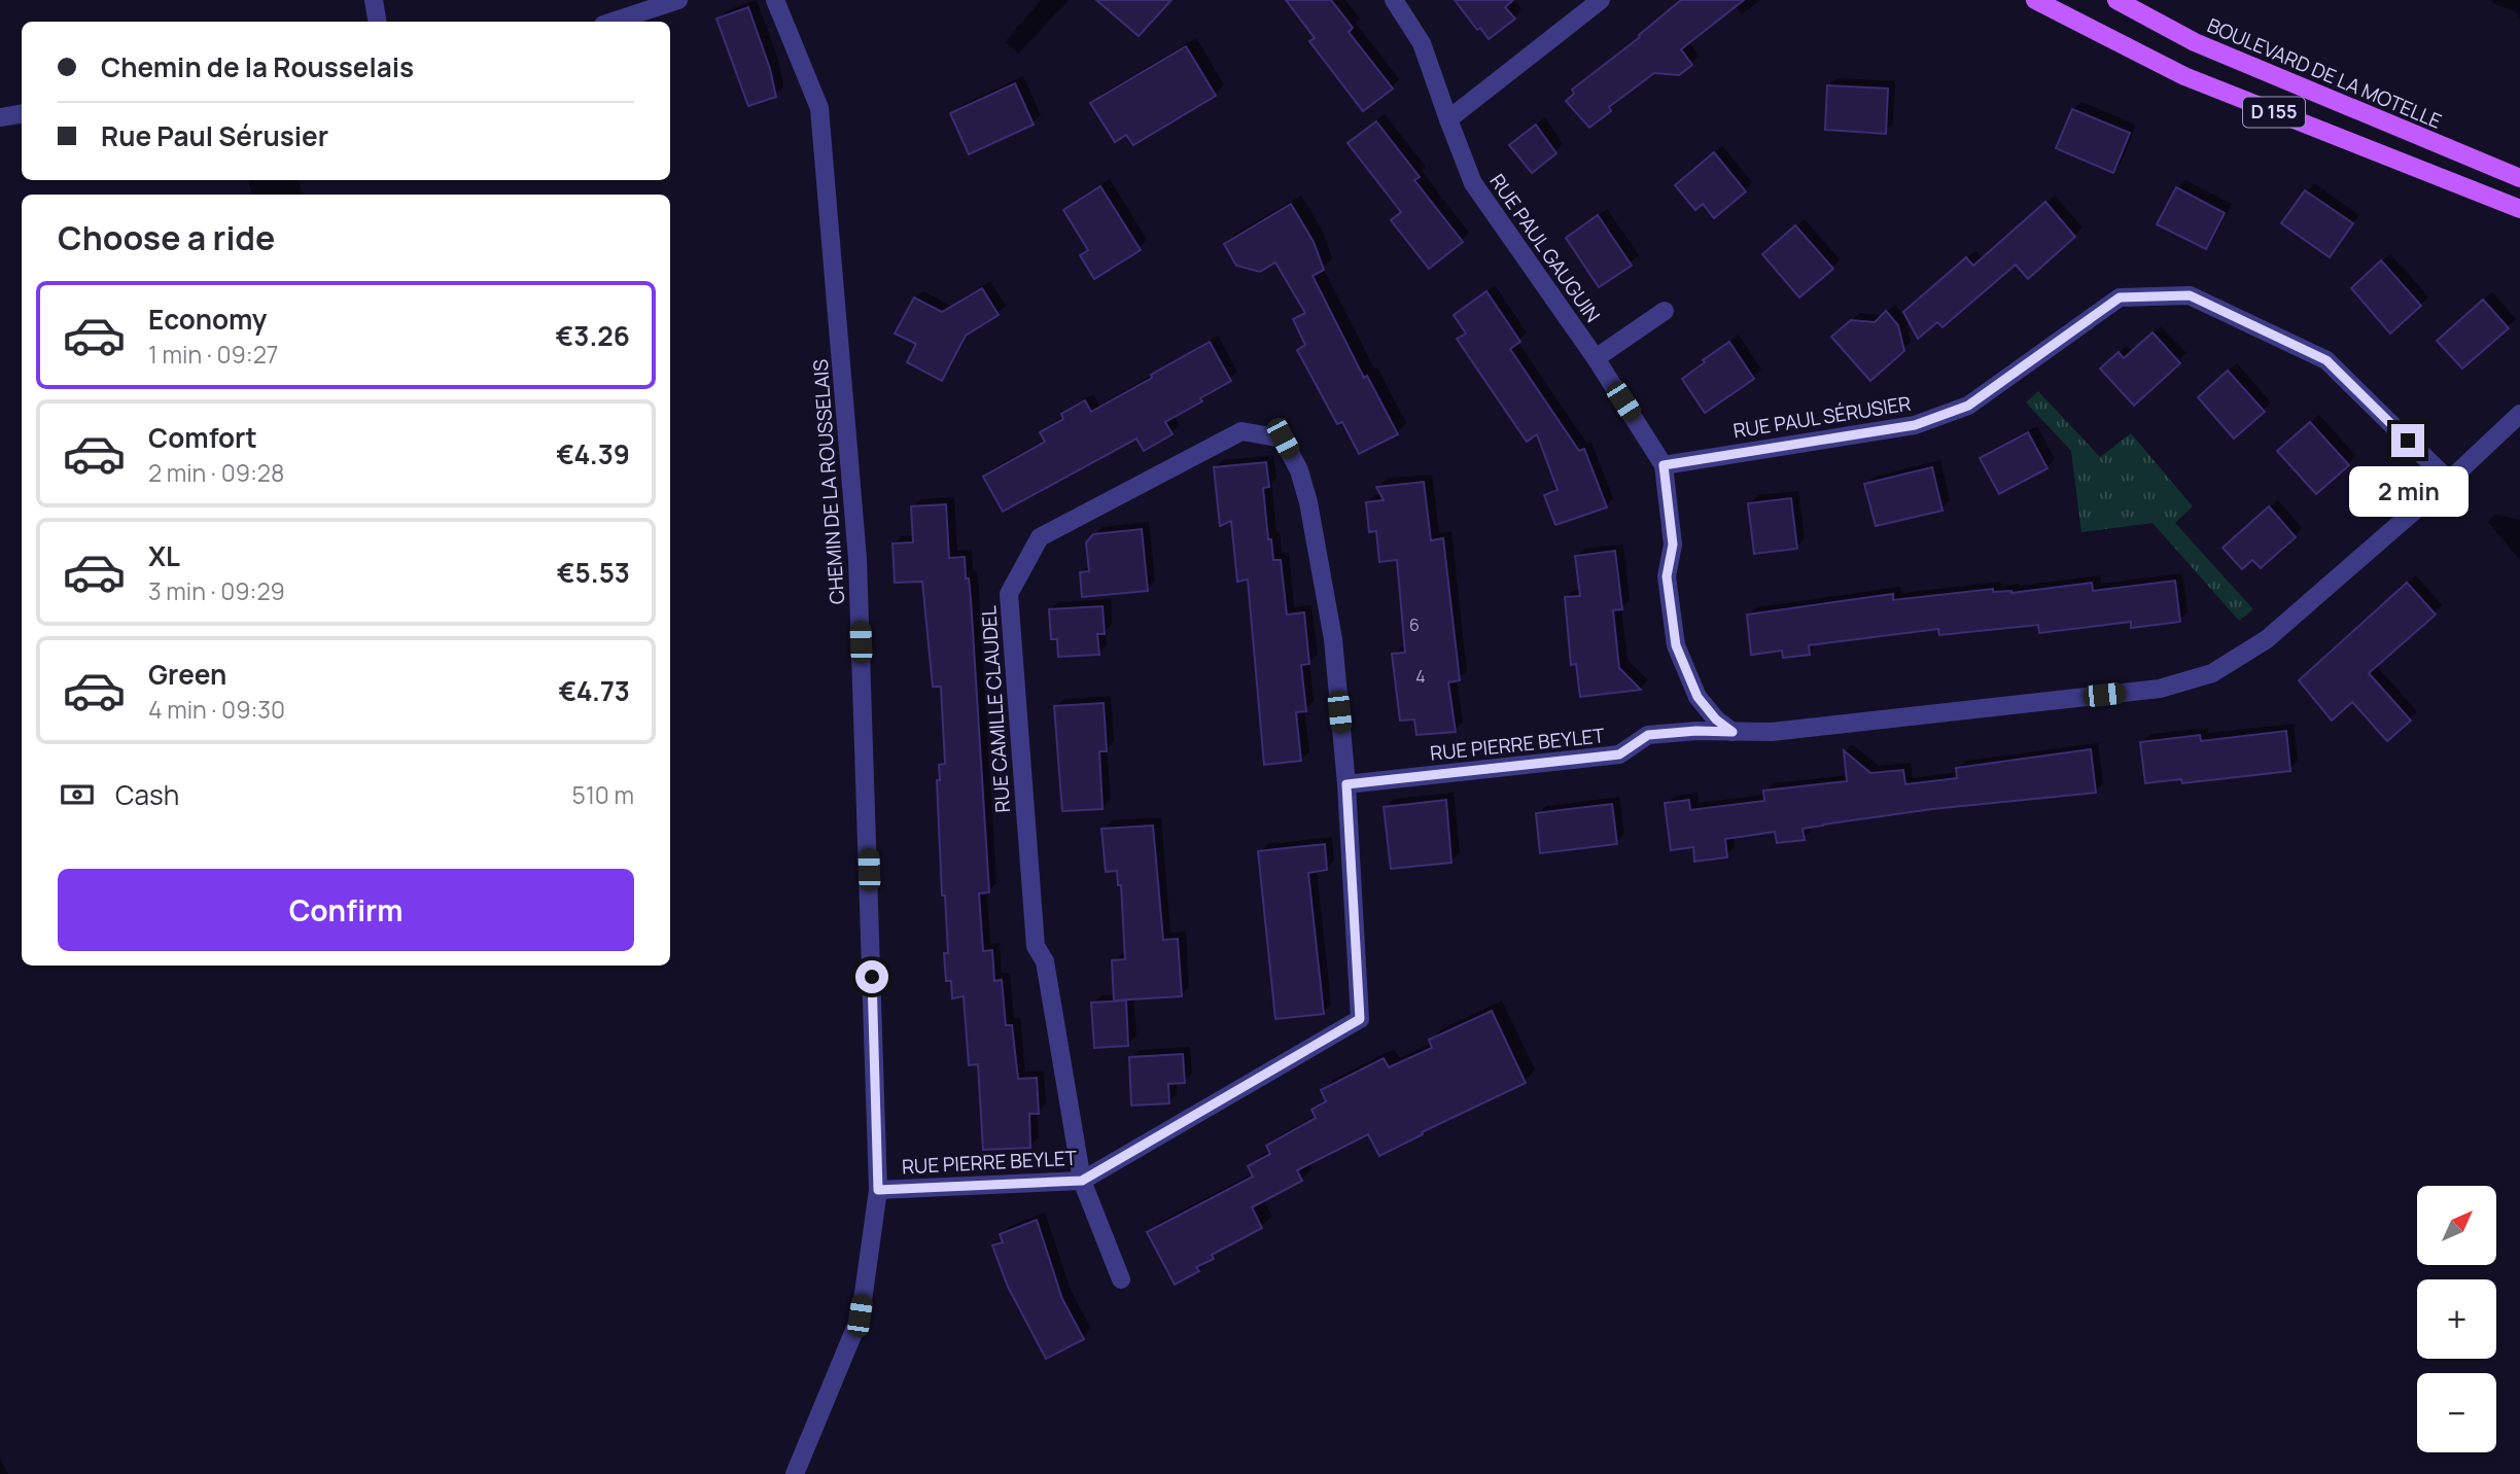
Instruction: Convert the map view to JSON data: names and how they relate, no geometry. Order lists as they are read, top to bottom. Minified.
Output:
{"streets":{"main road":["BOULEVARD DE LA MOTELLE","D 155"],"street":["RUE PAUL GAUGUIN","RUE PAUL SÉRUSIER","CHEMIN DE LA ROUSSELAIS","RUE CAMILLE CLAUDEL","RUE PIERRE BEYLET"]},"crossings":[["RUE PAUL GAUGUIN","RUE PAUL SÉRUSIER"],["RUE PAUL GAUGUIN","RUE PIERRE BEYLET"],["RUE PAUL SÉRUSIER","RUE PIERRE BEYLET"],["CHEMIN DE LA ROUSSELAIS","RUE PIERRE BEYLET"],["RUE CAMILLE CLAUDEL","RUE PIERRE BEYLET"]],"house_numbers":["6","4"],"north":"top right","page":{"banner":["Chemin de la Rousselais","Rue Paul Sérusier"],"heading":"Choose a ride","list":[{"name":"Economy","note":"1 min · 09:27","value":"€3.26"},{"name":"Comfort","note":"2 min · 09:28","value":"€4.39"},{"name":"XL","note":"3 min · 09:29","value":"€5.53"},{"name":"Green","note":"4 min · 09:30","value":"€4.73"}],"bubble":"2 min","pay":["Cash","510 m"],"buttons":"Confirm","map_buttons":["+","−"]}}
